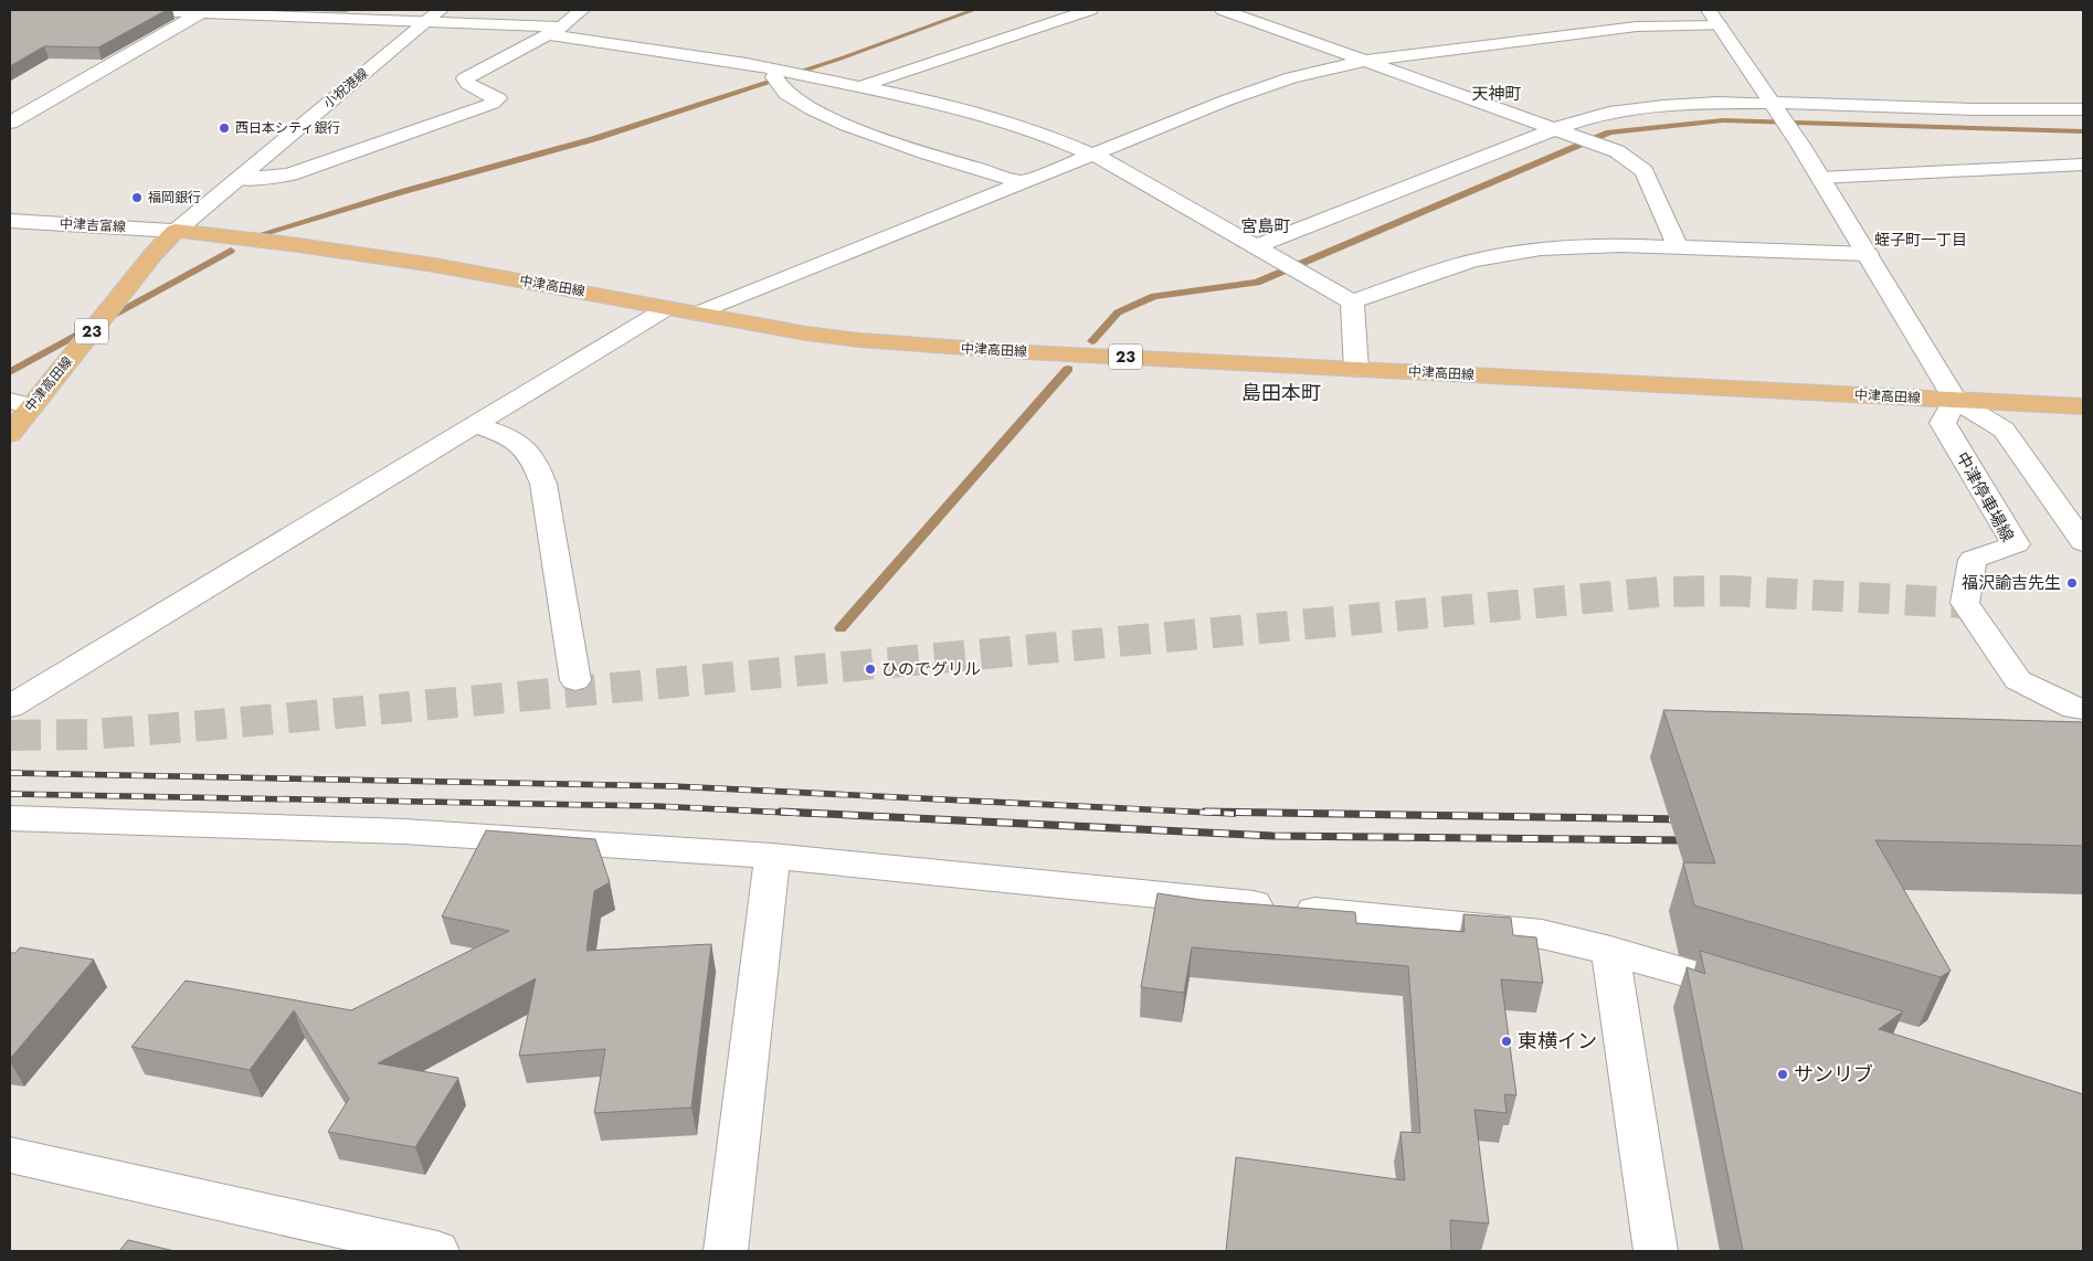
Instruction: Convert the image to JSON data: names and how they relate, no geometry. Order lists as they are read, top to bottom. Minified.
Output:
{"streets":{"main road":["中津高田線","23"],"street":["小祝港線","中津吉富線","中津停車場線"]},"crossings":[["小祝港線","中津吉富線"],["小祝港線","中津高田線"],["中津吉富線","中津高田線"],["中津高田線","中津停車場線"]],"districts":["天神町","宮島町","蛭子町一丁目","島田本町"],"places":["西日本シティ銀行","福岡銀行","福沢諭吉先生","ひのでグリル","東横イン","サンリブ"]}
